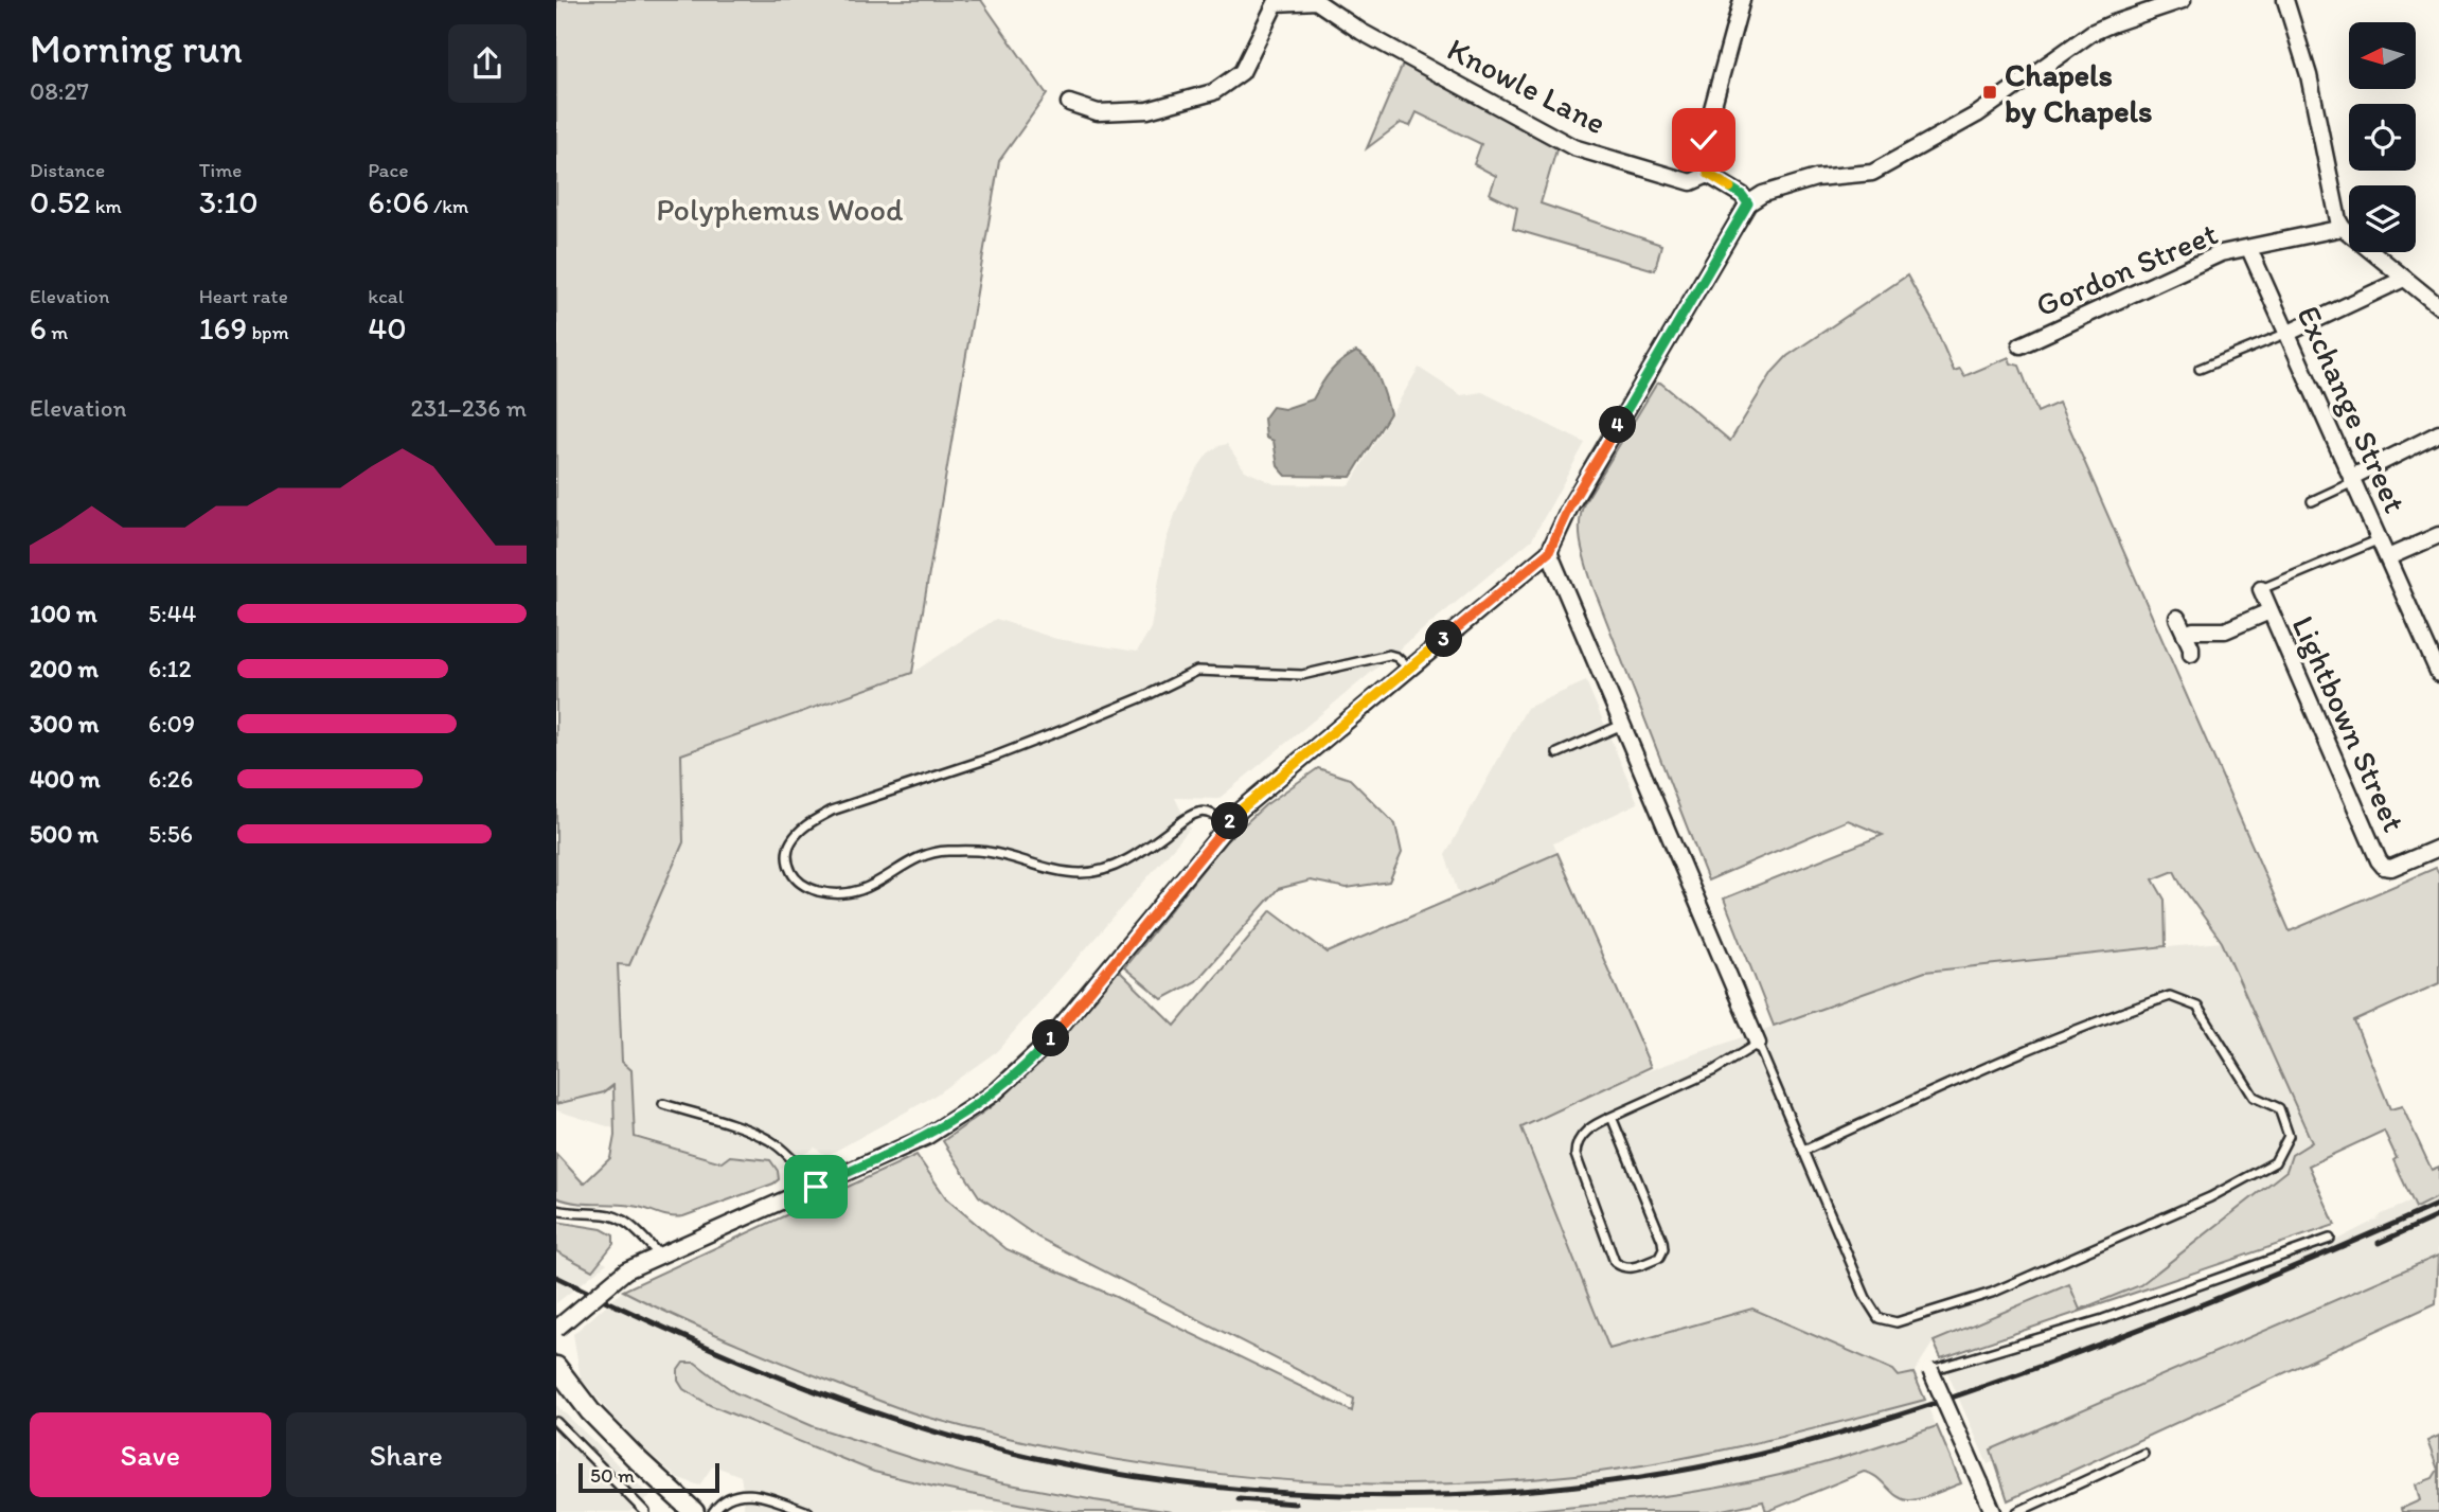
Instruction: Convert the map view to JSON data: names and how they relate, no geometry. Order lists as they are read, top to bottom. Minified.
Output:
{"streets":{"street":["Knowle Lane","Gordon Street","Exchange Street","Lightbown Street"]},"crossings":[["Gordon Street","Exchange Street"]],"parks":["Polyphemus Wood"],"places":{"transit":["Chapels by Chapels"]},"scale_bar":"50 m","north":"left","page":{"heading":["Morning run","08:27"],"stats":[["Distance","0.52 km"],["Time","3:10"],["Pace","6:06 /km"],["Elevation","6 m"],["Heart rate","169 bpm"],["kcal","40"]],"chart":["Elevation","231–236 m"],"pins":["4","3","2","1"],"list":[{"name":"100 m","note":"5:44"},{"name":"200 m","note":"6:12"},{"name":"300 m","note":"6:09"},{"name":"400 m","note":"6:26"},{"name":"500 m","note":"5:56"}],"buttons":["Save","Share"],"scale":"50 m"}}
